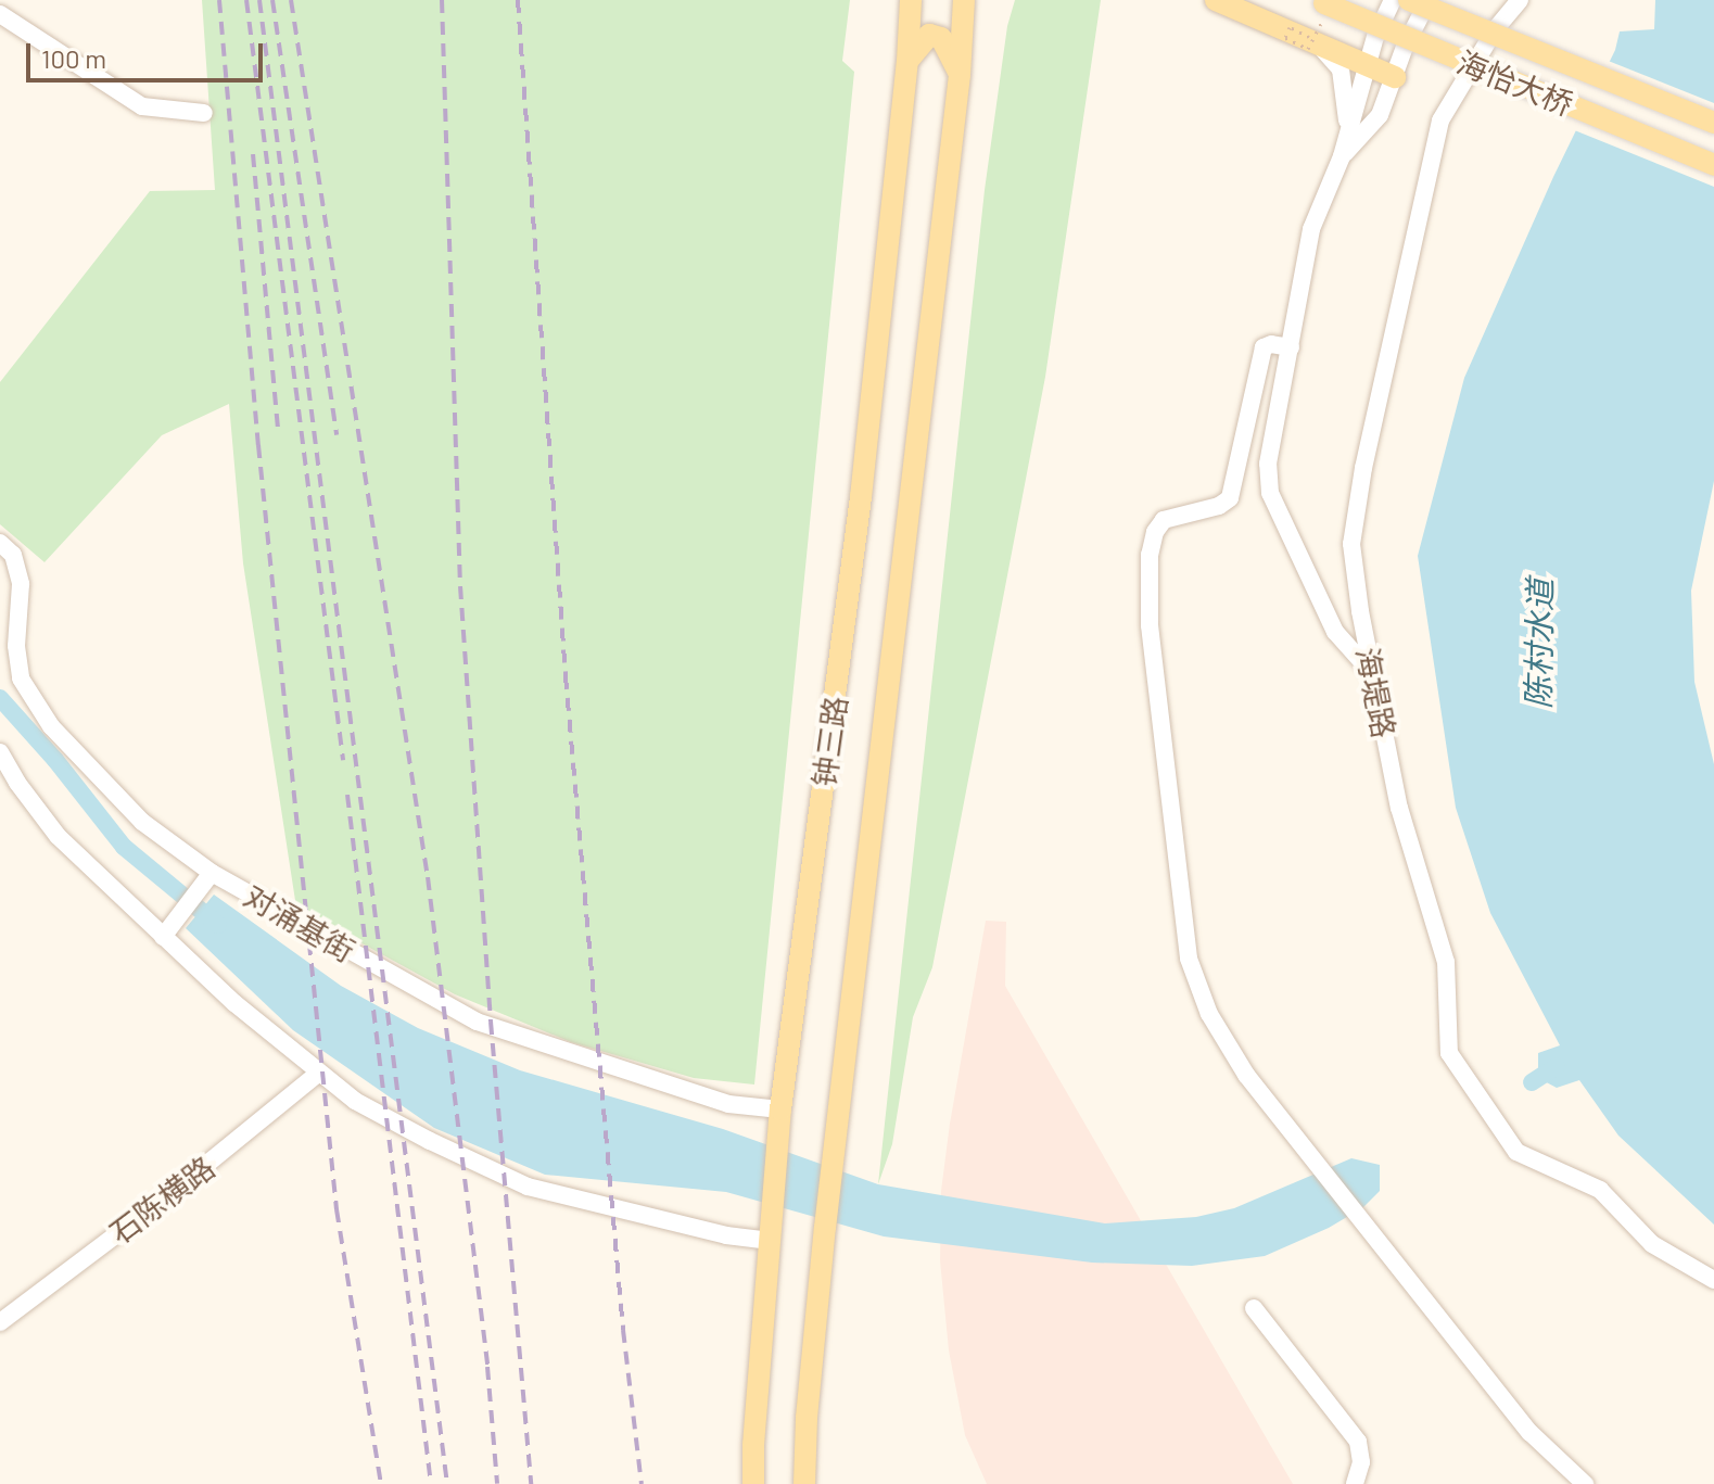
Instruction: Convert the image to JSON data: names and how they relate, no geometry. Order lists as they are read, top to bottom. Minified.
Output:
{"streets":{"main road":["海怡大桥","钟三路"],"street":["海堤路","对涌基街","石陈横路"]},"crossings":[["钟三路","对涌基街"]],"water":["陈村水道"],"scale_bar":"100 m"}
